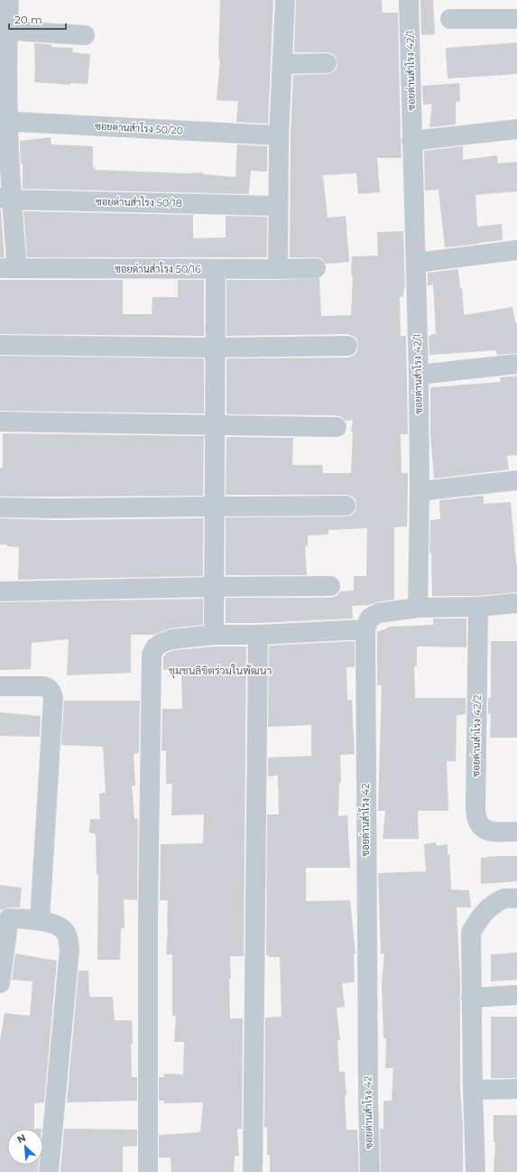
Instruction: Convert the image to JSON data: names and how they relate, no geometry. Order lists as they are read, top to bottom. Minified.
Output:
{"streets":{"street":["ซอยด่านสำโรง 42/1","ซอยด่านสำโรง 50/20","ซอยด่านสำโรง 50/18","ซอยด่านสำโรง 50/16","ซอยด่านสำโรง 42/2","ซอยด่านสำโรง 42"]},"crossings":[["ซอยด่านสำโรง 42/1","ซอยด่านสำโรง 42"],["ซอยด่านสำโรง 42/2","ซอยด่านสำโรง 42"]],"districts":["ชุมชนลิขิตร่วมในพัฒนา"],"scale_bar":"20 m","north":"top left"}
